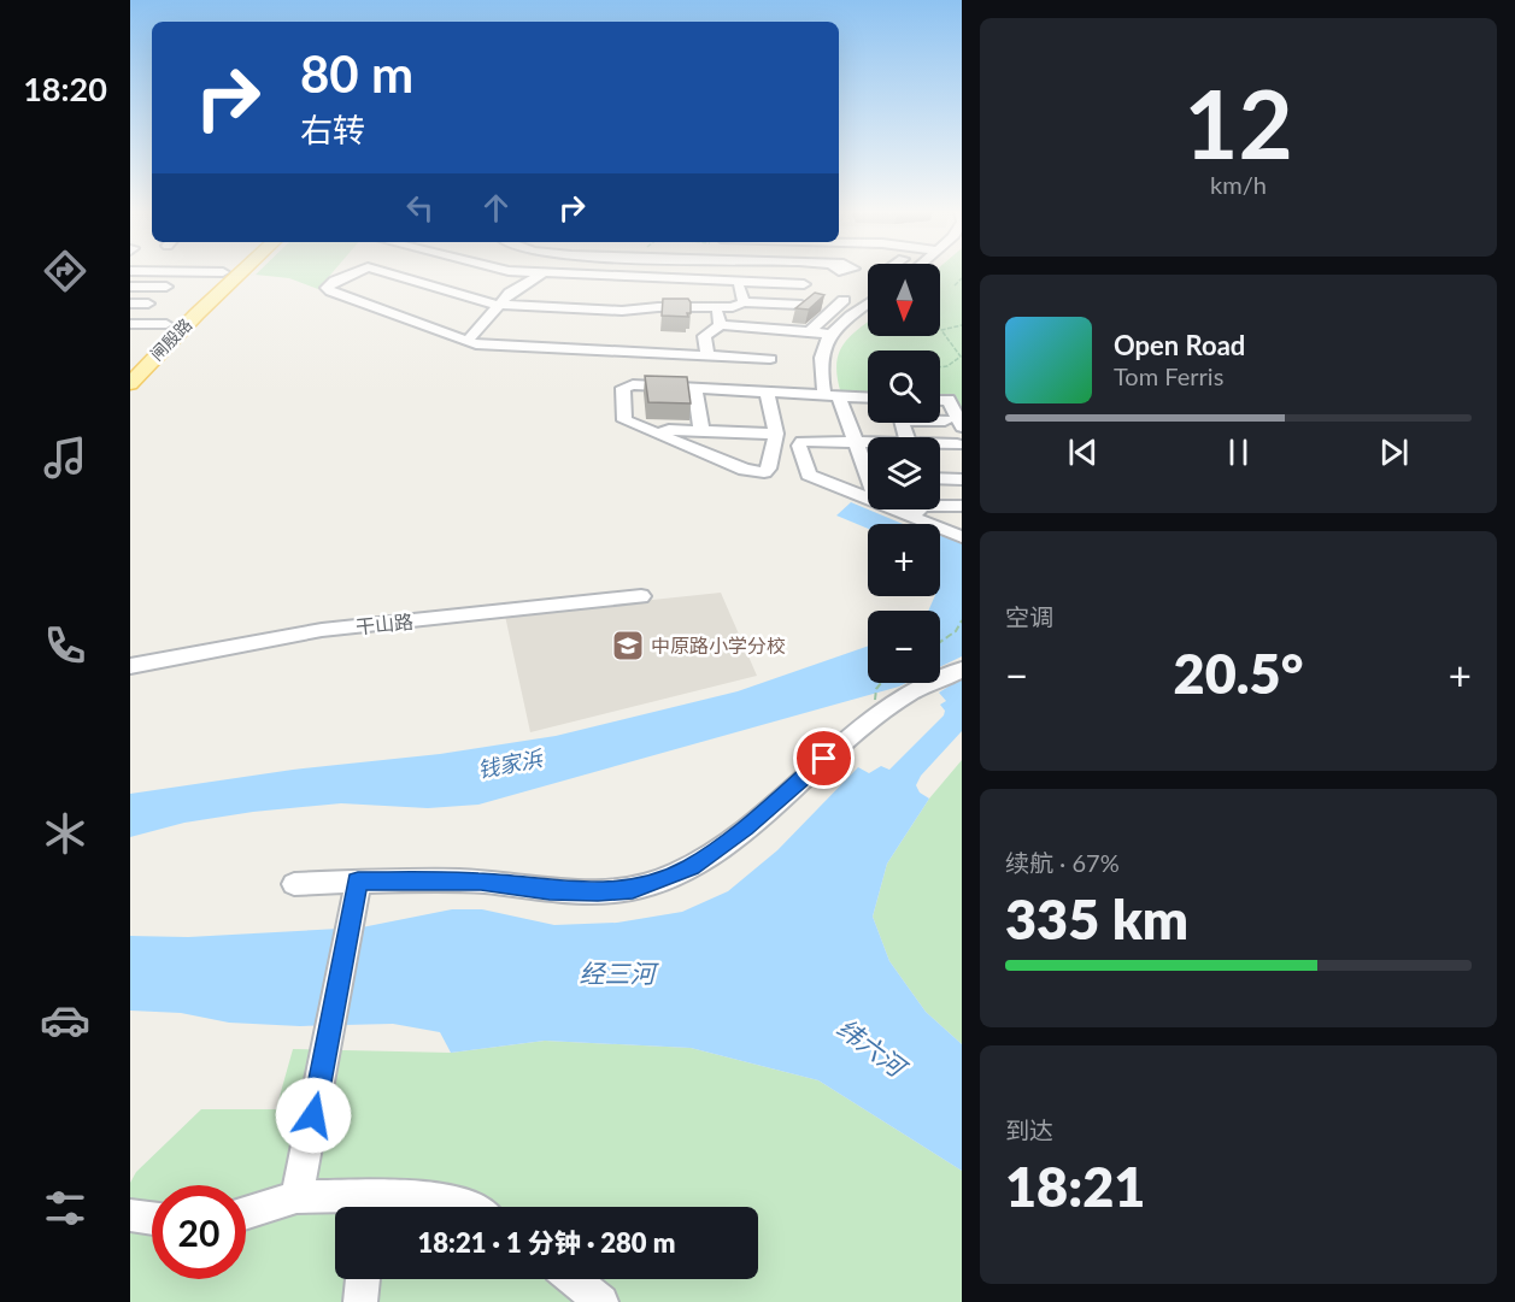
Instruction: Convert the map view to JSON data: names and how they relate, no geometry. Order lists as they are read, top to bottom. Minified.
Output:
{"streets":{"main road":["闸殷路"],"street":["干山路"]},"water":["钱家浜","经三河","纬六河"],"places":{"school or university":["中原路小学分校"]},"north":"bottom","page":{"tabs":"18:20","tile":[["12","km/h"],"空调",["续航 · 67%","335 km"],["到达","18:21"]],"turn":["80 m","右转"],"map_buttons":["+","−"],"song":["Open Road","Tom Ferris"],"heat":["−","20.5°","+"],"limit":"20","trip":"18:21 · 1 分钟 · 280 m"}}
